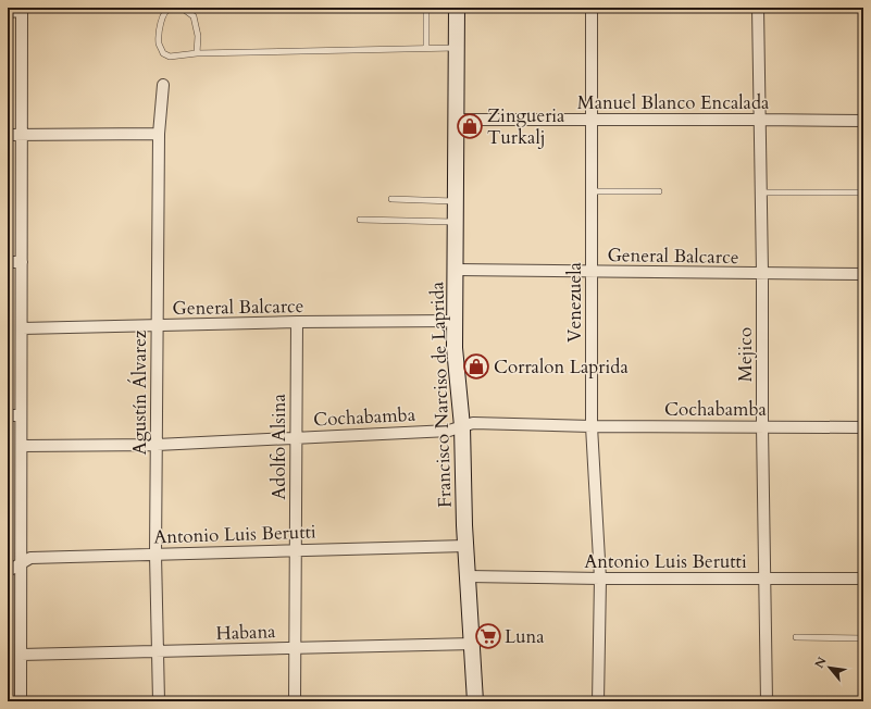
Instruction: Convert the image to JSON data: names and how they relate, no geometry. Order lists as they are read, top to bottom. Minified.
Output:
{"streets":{"main road":["Francisco Narciso de Laprida"],"street":["Manuel Blanco Encalada","General Balcarce","Venezuela","Mejico","Agustín Álvarez","Cochabamba","Adolfo Alsina","Antonio Luis Berutti","Habana"]},"crossings":[["Manuel Blanco Encalada","Venezuela"],["Manuel Blanco Encalada","Mejico"],["Manuel Blanco Encalada","Francisco Narciso de Laprida"],["General Balcarce","Venezuela"],["General Balcarce","Mejico"],["General Balcarce","Agustín Álvarez"],["General Balcarce","Francisco Narciso de Laprida"],["General Balcarce","Adolfo Alsina"],["Venezuela","Cochabamba"],["Venezuela","Antonio Luis Berutti"],["Mejico","Cochabamba"],["Mejico","Antonio Luis Berutti"],["Agustín Álvarez","Cochabamba"],["Agustín Álvarez","Antonio Luis Berutti"],["Agustín Álvarez","Habana"],["Francisco Narciso de Laprida","Cochabamba"],["Francisco Narciso de Laprida","Antonio Luis Berutti"],["Francisco Narciso de Laprida","Habana"],["Cochabamba","Adolfo Alsina"],["Adolfo Alsina","Antonio Luis Berutti"],["Adolfo Alsina","Habana"]],"places":{"shop":["Zingueria Turkalj","Corralon Laprida"],"supermarket":["Luna"]},"north":"top left"}
